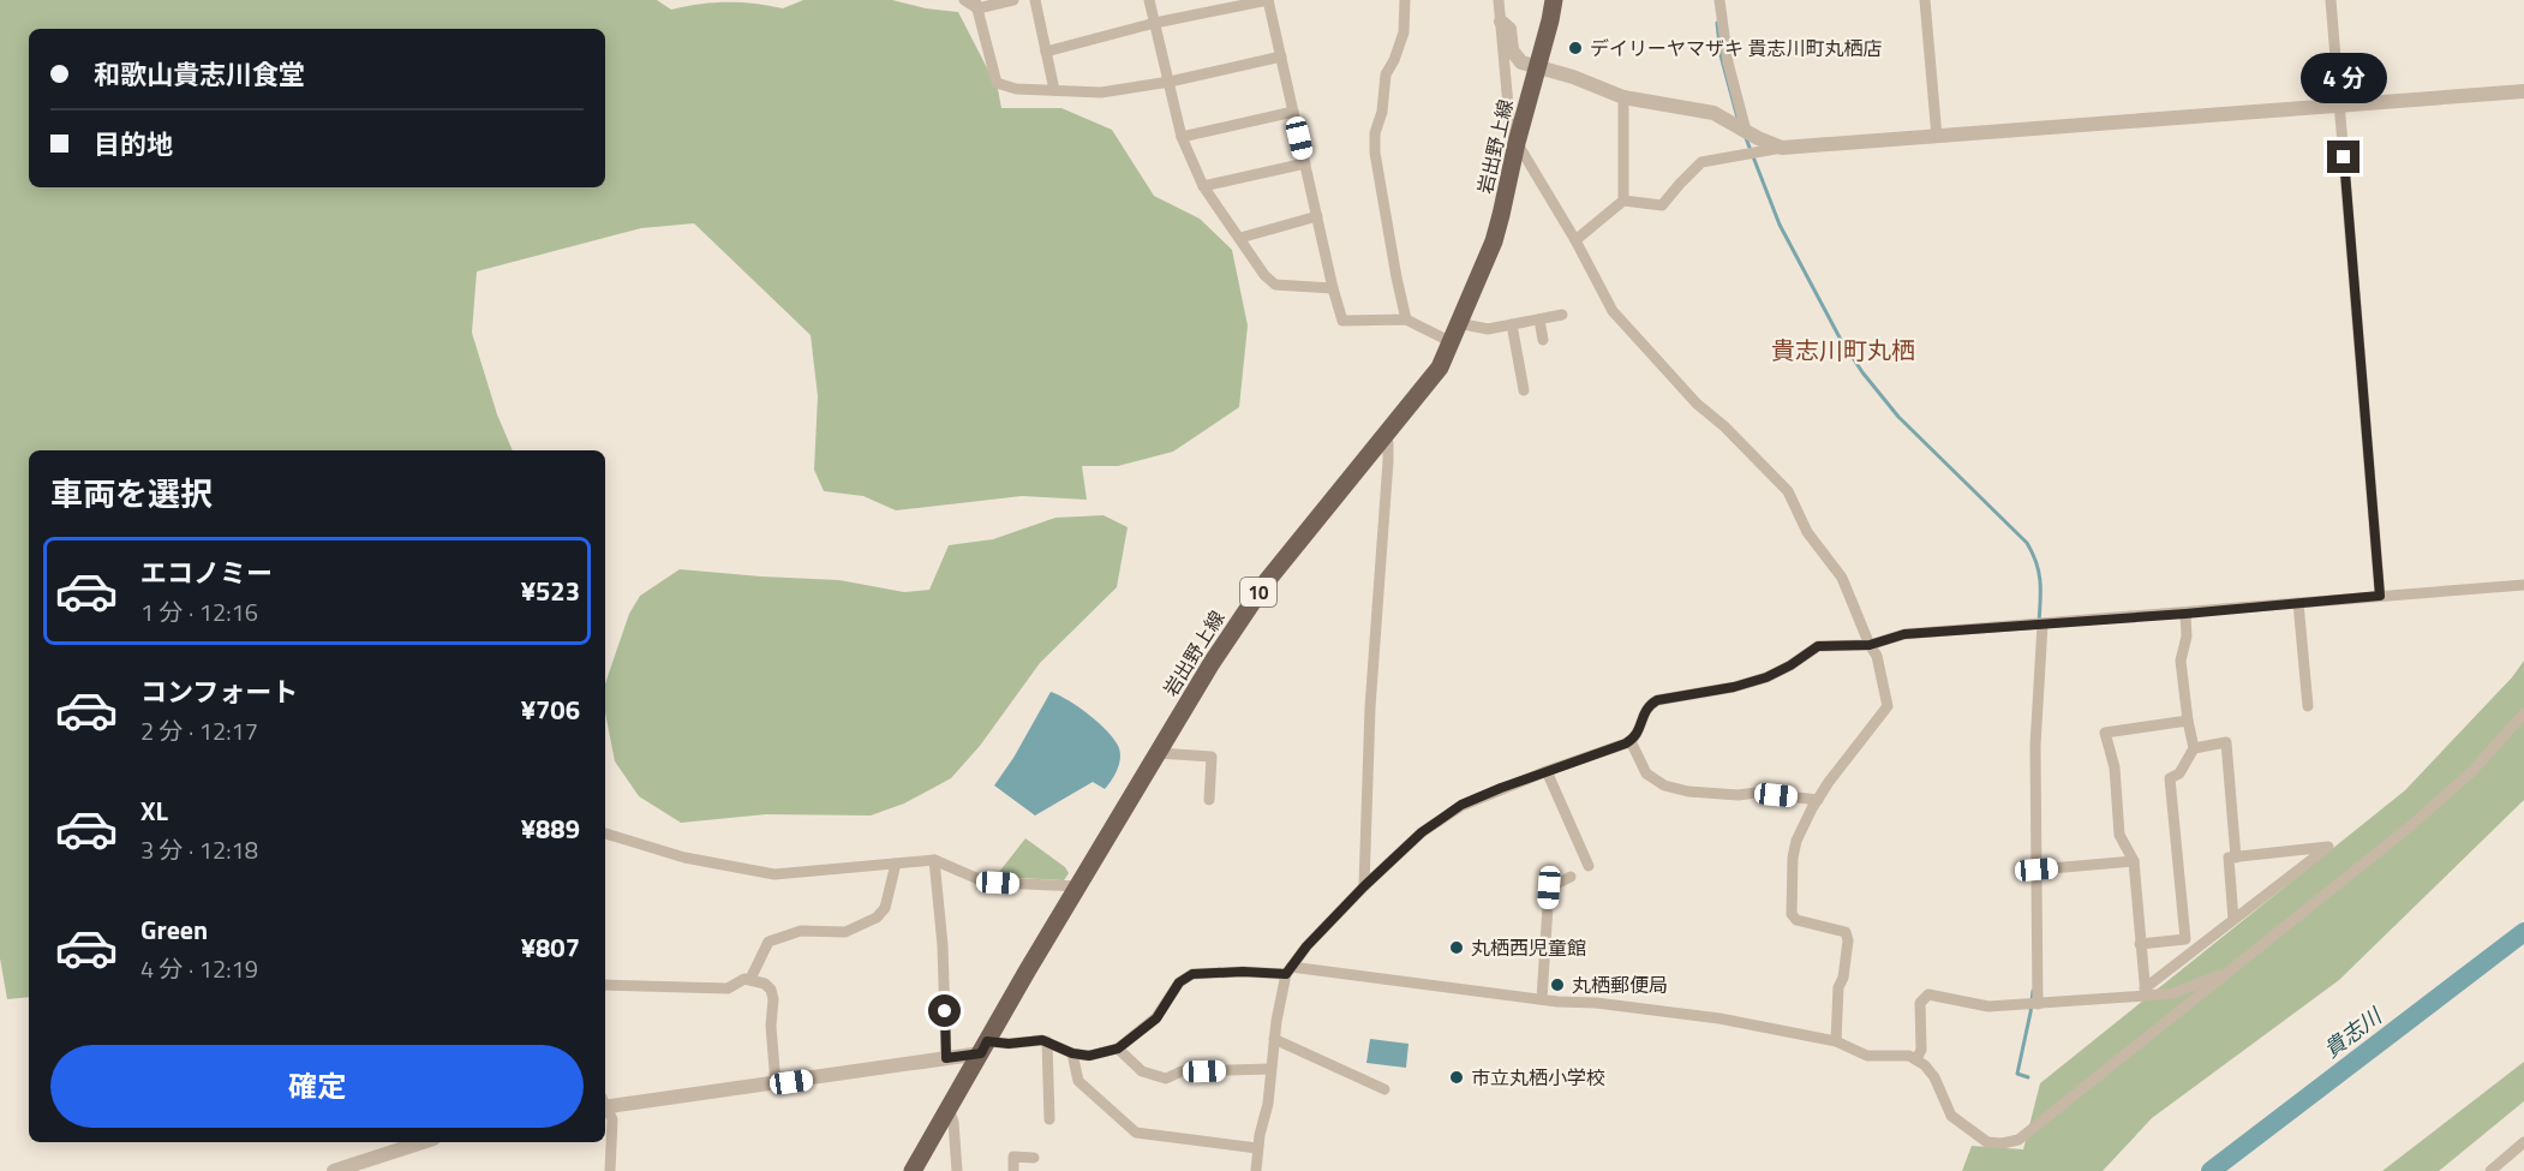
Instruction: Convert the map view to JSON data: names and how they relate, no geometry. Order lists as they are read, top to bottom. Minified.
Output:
{"streets":{"main road":["岩出野上線","10"]},"districts":["貴志川町丸栖"],"water":["貴志川"],"places":["デイリーヤマザキ 貴志川町丸栖店","丸栖西児童館","丸栖郵便局","市立丸栖小学校"],"page":{"banner":["和歌山貴志川食堂","目的地"],"bubble":"4 分","heading":"車両を選択","list":[{"name":"エコノミー","note":"1 分 · 12:16","value":"¥523"},{"name":"コンフォート","note":"2 分 · 12:17","value":"¥706"},{"name":"XL","note":"3 分 · 12:18","value":"¥889"},{"name":"Green","note":"4 分 · 12:19","value":"¥807"}],"buttons":"確定"}}
